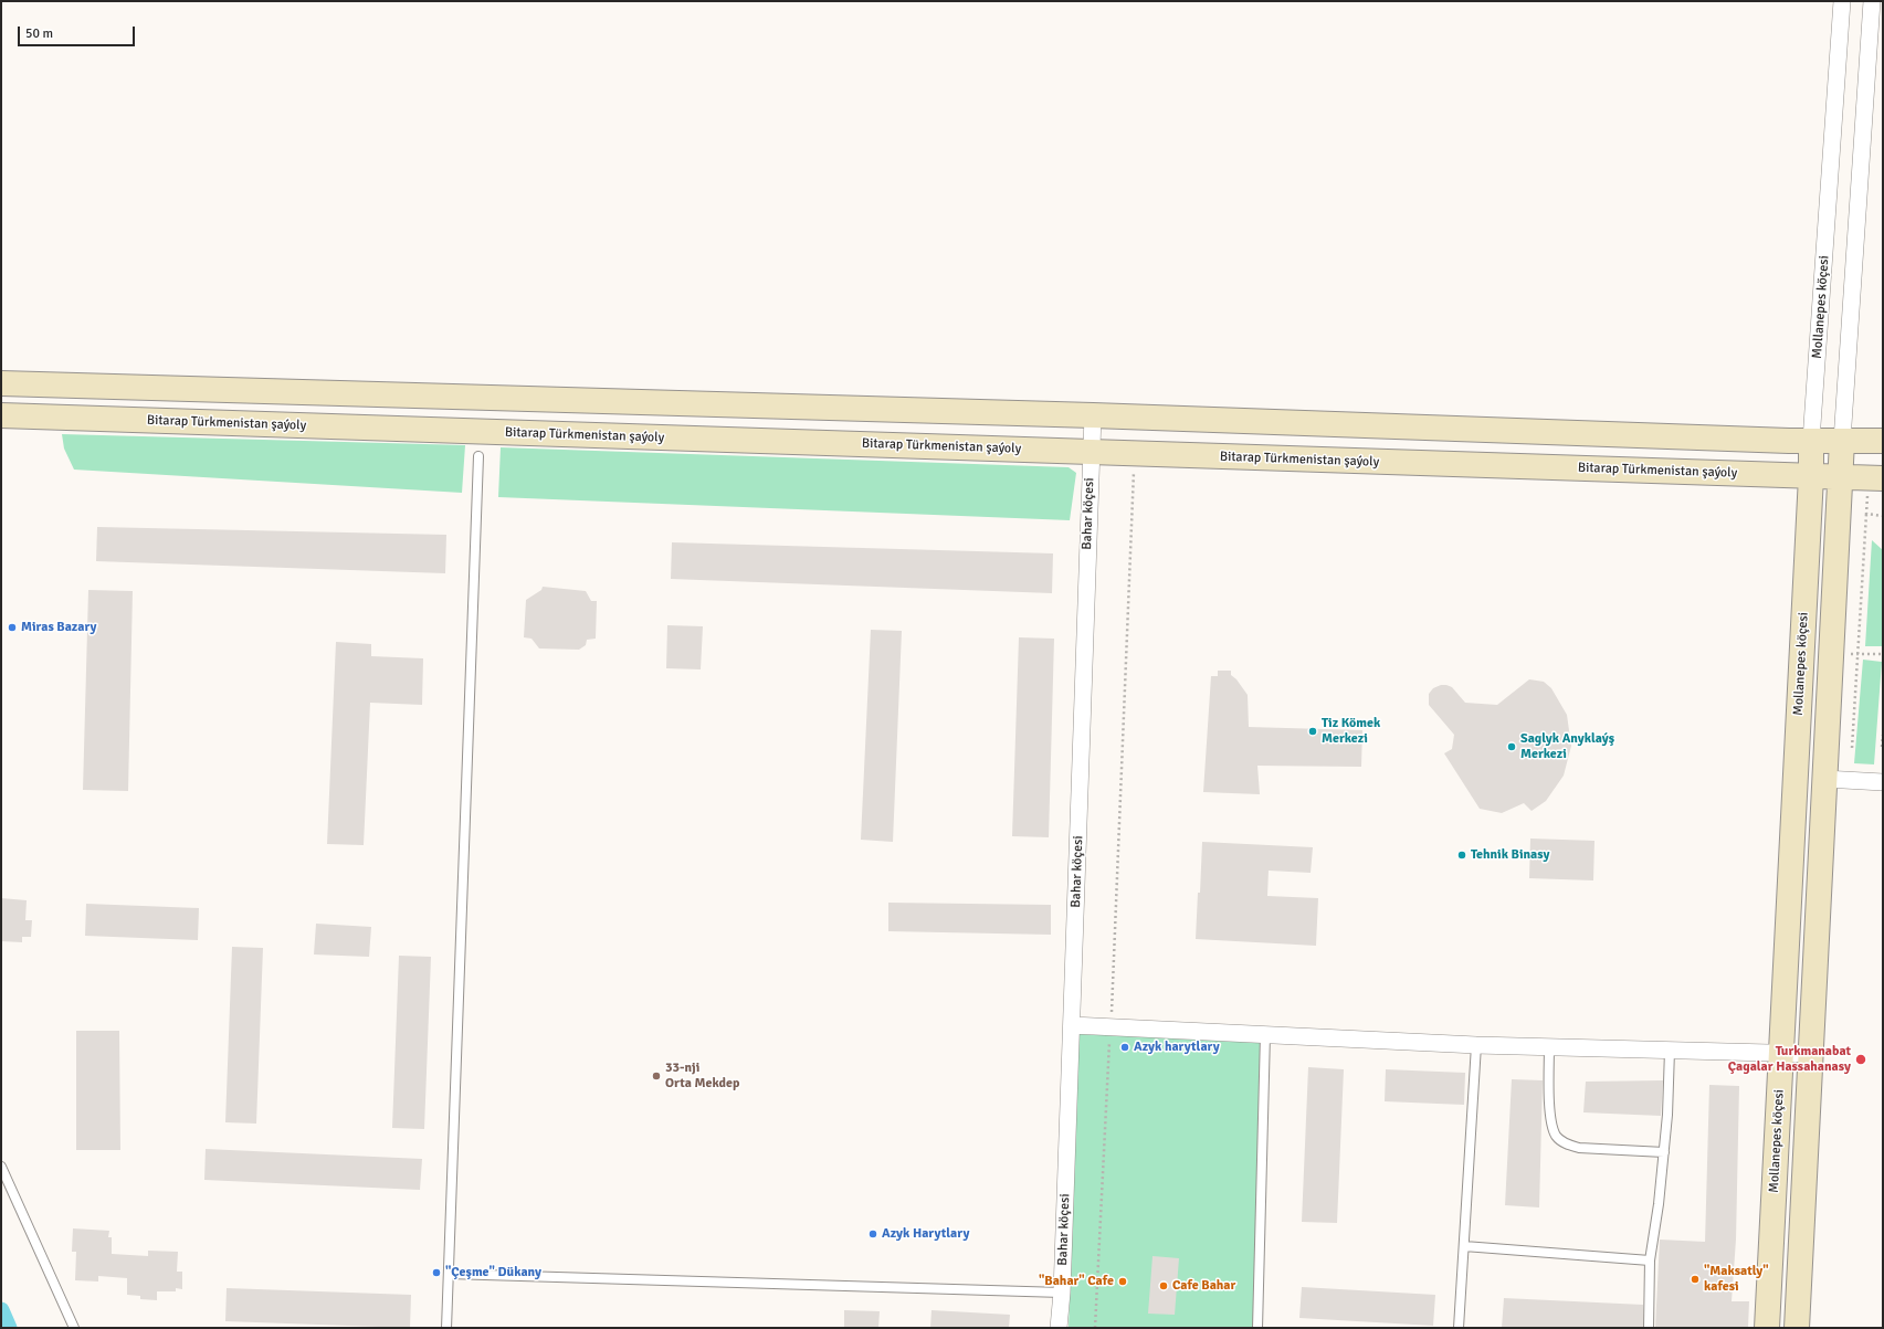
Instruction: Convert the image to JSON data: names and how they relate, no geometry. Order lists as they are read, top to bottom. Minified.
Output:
{"streets":{"main road":["Mollanepes köçesi","Bitarap Türkmenistan şaýoly"],"street":["Bahar köçesi"]},"crossings":[["Mollanepes köçesi","Bitarap Türkmenistan şaýoly"],["Bitarap Türkmenistan şaýoly","Bahar köçesi"]],"places":["Miras Bazary","Tiz Kömek Merkezi","Saglyk Anyklaýş Merkezi","Tehnik Binasy","Azyk harytlary","Turkmanabat Çagalar Hassahanasy","33-nji Orta Mekdep","Azyk Harytlary","\"Çeşme\" Dükany","\"Maksatly\" kafesi","\"Bahar\" Cafe","Cafe Bahar"],"scale_bar":"50 m"}
